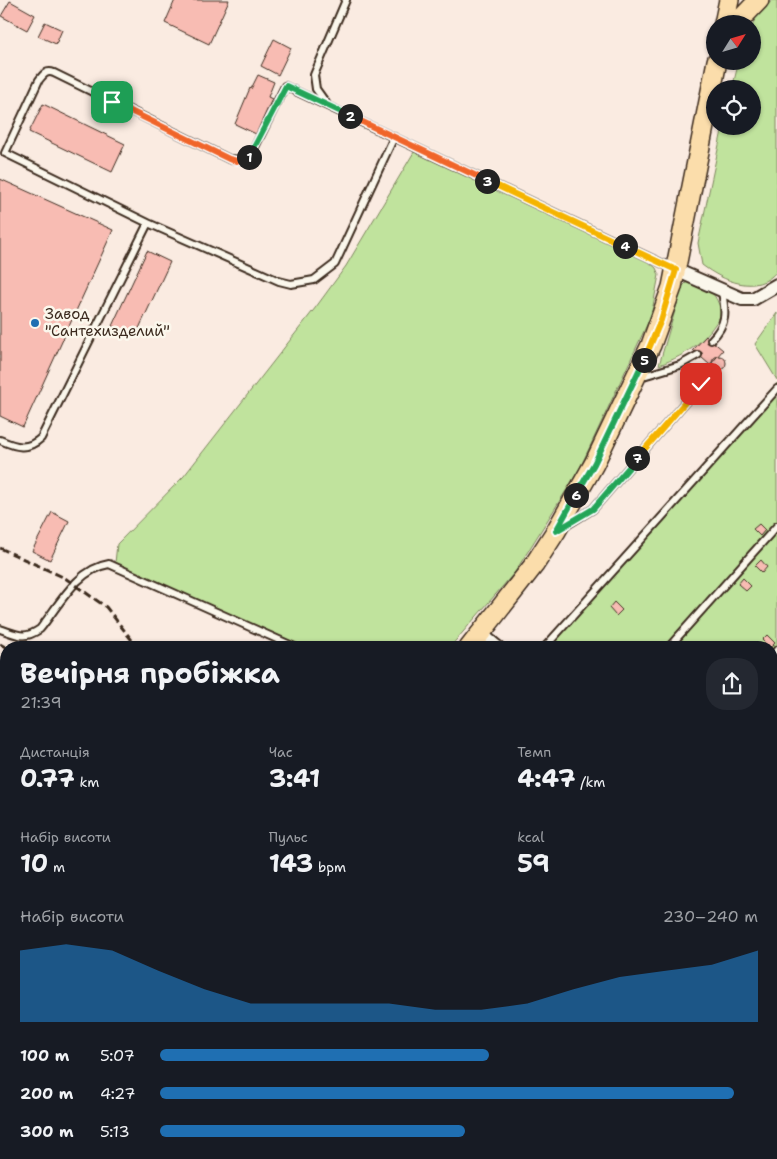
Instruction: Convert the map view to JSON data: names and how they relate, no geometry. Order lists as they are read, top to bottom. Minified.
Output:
{"places":["Завод \"Сантехизделий\""],"north":"top right","page":{"pins":["2","1","3","4","5","7","6"],"heading":["Вечірня пробіжка","21:39"],"stats":[["Дистанція","0.77 km"],["Час","3:41"],["Темп","4:47 /km"],["Набір висоти","10 m"],["Пульс","143 bpm"],["kcal","59"]],"chart":["Набір висоти","230–240 m"],"list":[{"name":"100 m","note":"5:07"},{"name":"200 m","note":"4:27"},{"name":"300 m","note":"5:13"}]}}
